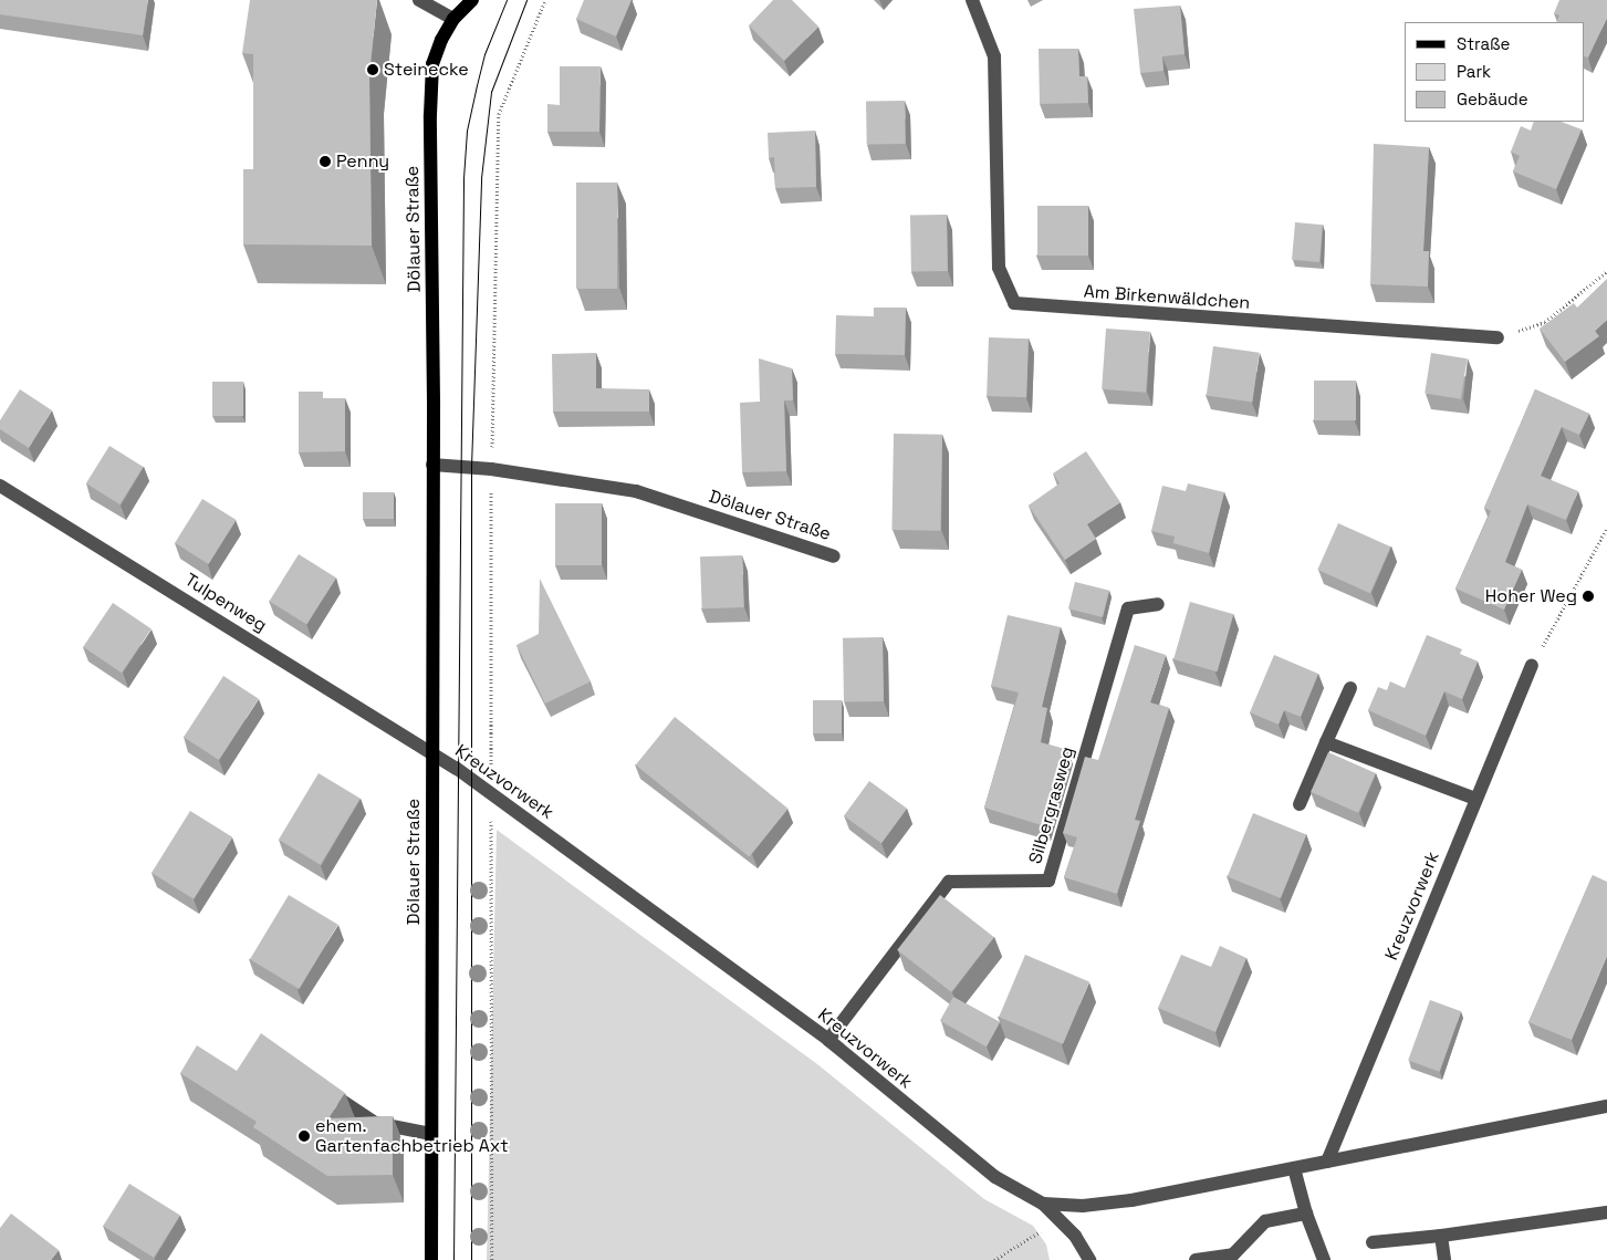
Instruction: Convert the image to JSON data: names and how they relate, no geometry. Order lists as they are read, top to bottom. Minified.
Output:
{"streets":{"main road":["Dölauer Straße"],"street":["Am Birkenwäldchen","Tulpenweg","Kreuzvorwerk","Silbergrasweg"]},"crossings":[["Dölauer Straße","Tulpenweg"],["Dölauer Straße","Kreuzvorwerk"],["Tulpenweg","Kreuzvorwerk"],["Kreuzvorwerk","Silbergrasweg"]],"places":["Steinecke","Penny","Hoher Weg","ehem. Gartenfachbetrieb Axt"],"legend":["Straße","Park","Gebäude"]}
